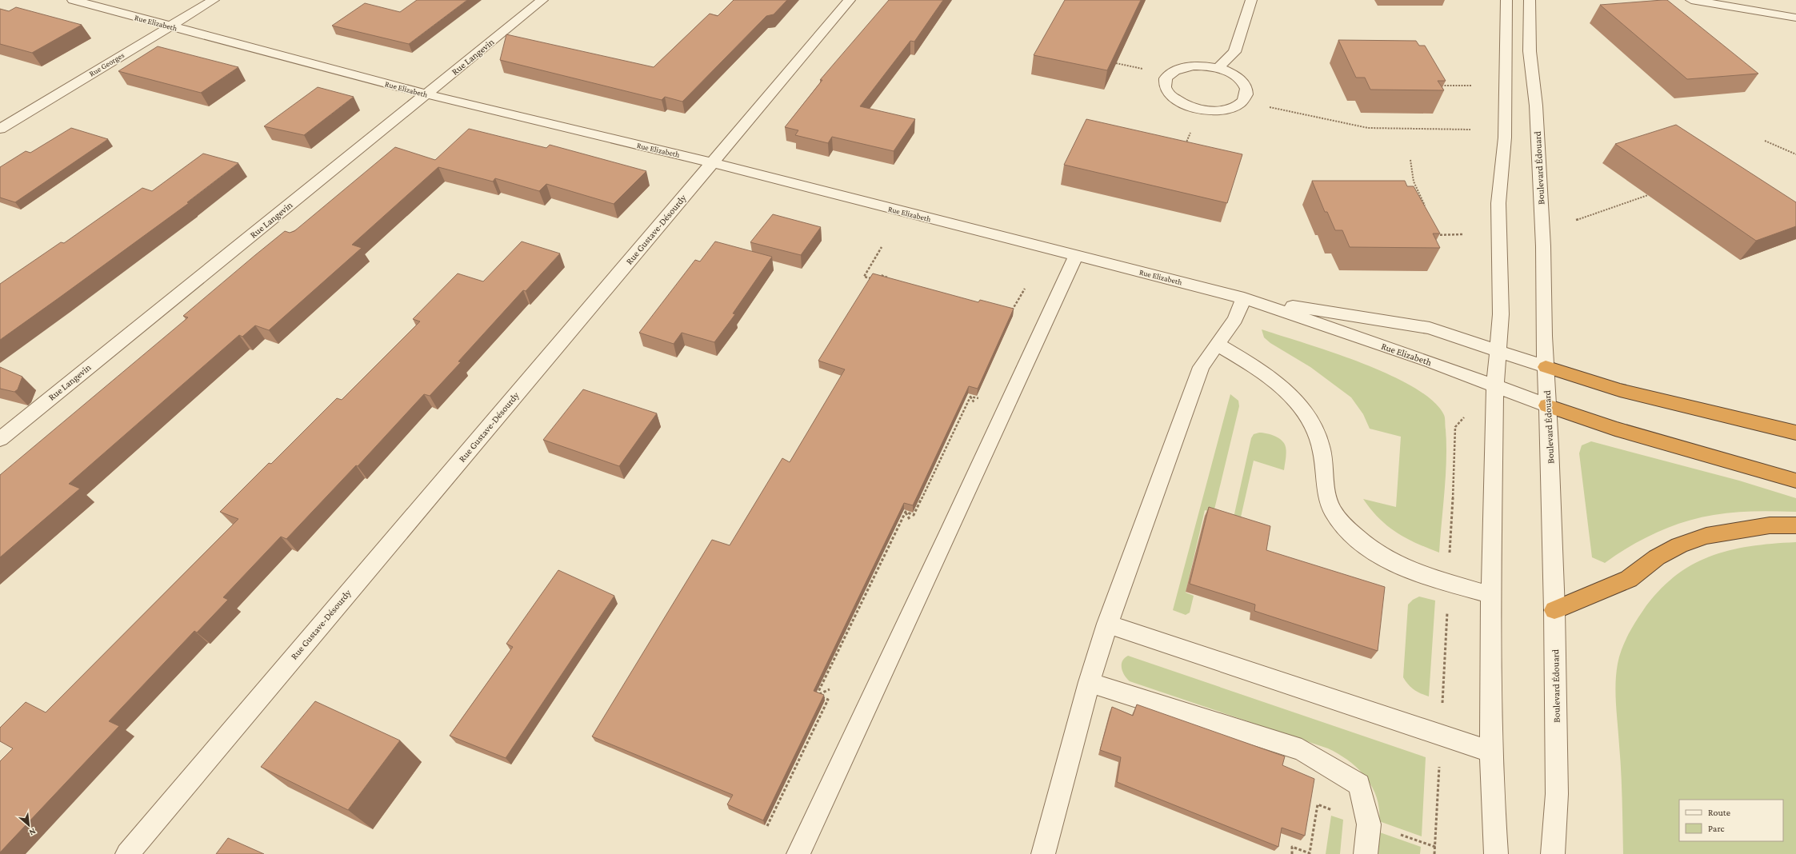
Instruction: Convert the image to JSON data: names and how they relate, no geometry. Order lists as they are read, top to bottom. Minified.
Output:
{"streets":{"street":["Rue Elizabeth","Rue Langevin","Rue Georges","Boulevard Édouard","Rue Gustave-Désourdy"]},"crossings":[["Rue Elizabeth","Rue Langevin"],["Rue Elizabeth","Rue Georges"],["Rue Elizabeth","Boulevard Édouard"],["Rue Elizabeth","Rue Gustave-Désourdy"]],"legend":["Route","Parc"],"north":"bottom right"}
